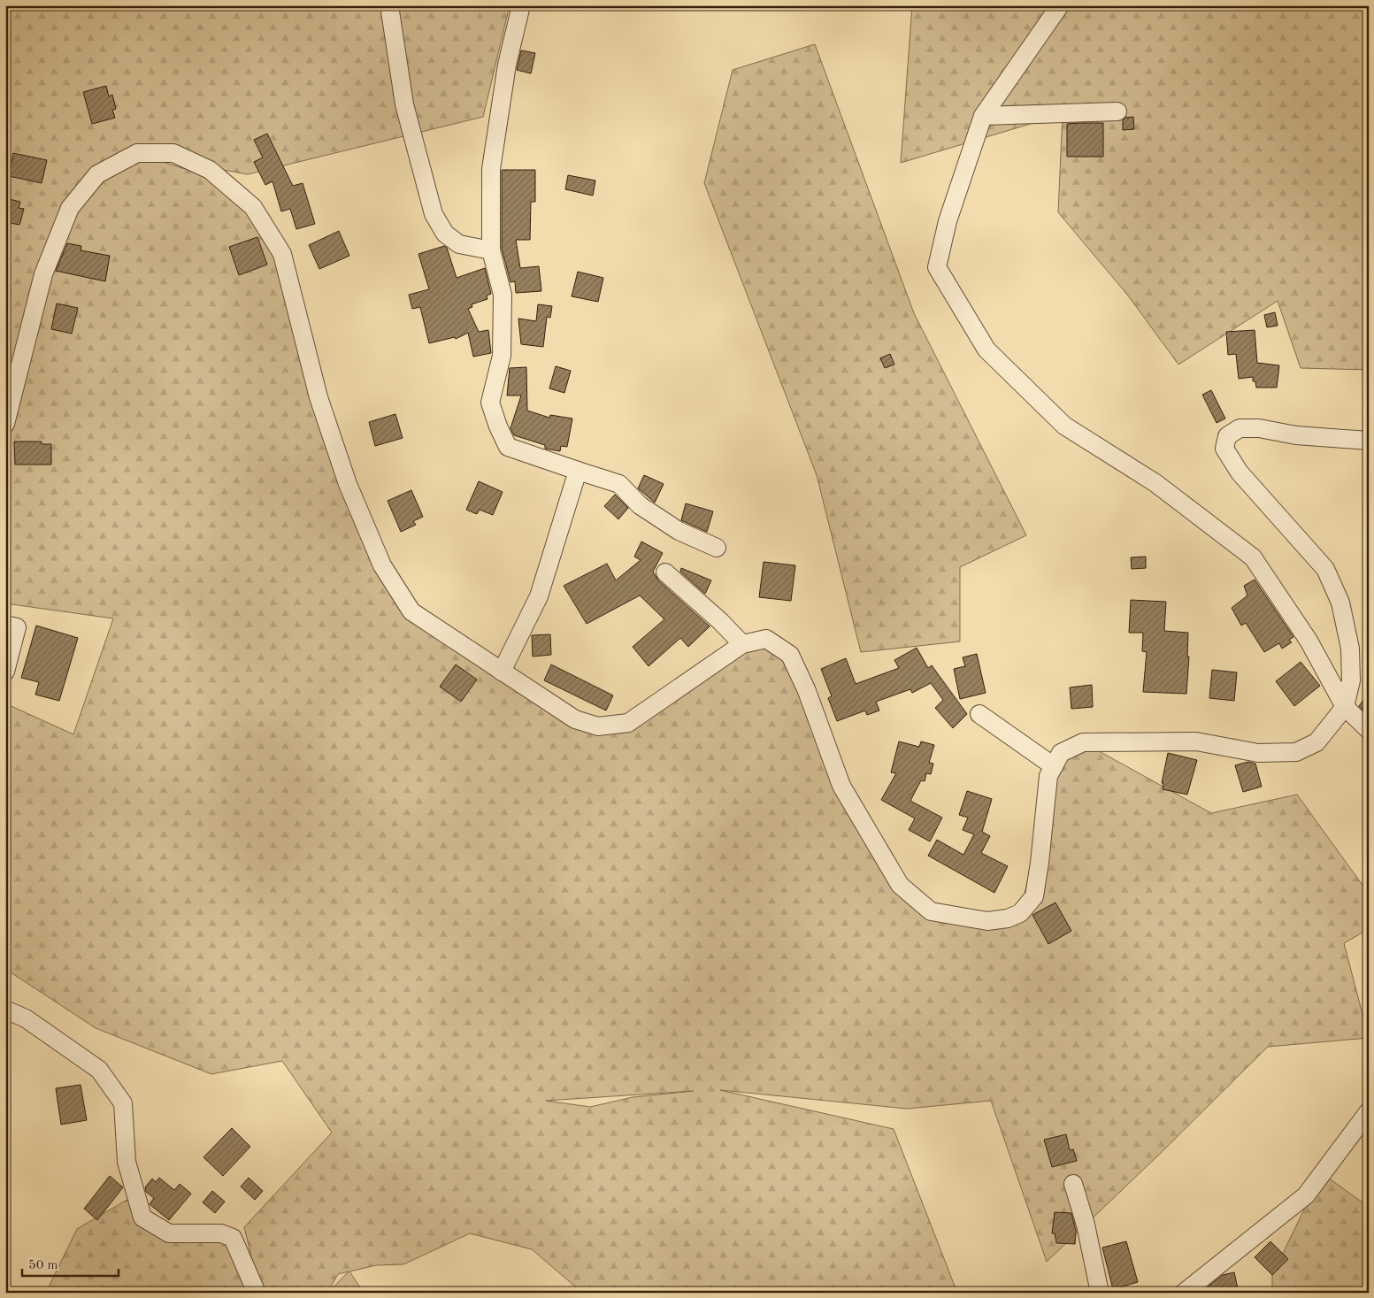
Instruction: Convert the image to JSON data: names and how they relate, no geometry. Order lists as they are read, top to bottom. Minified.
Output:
{"scale_bar":"50 m"}
